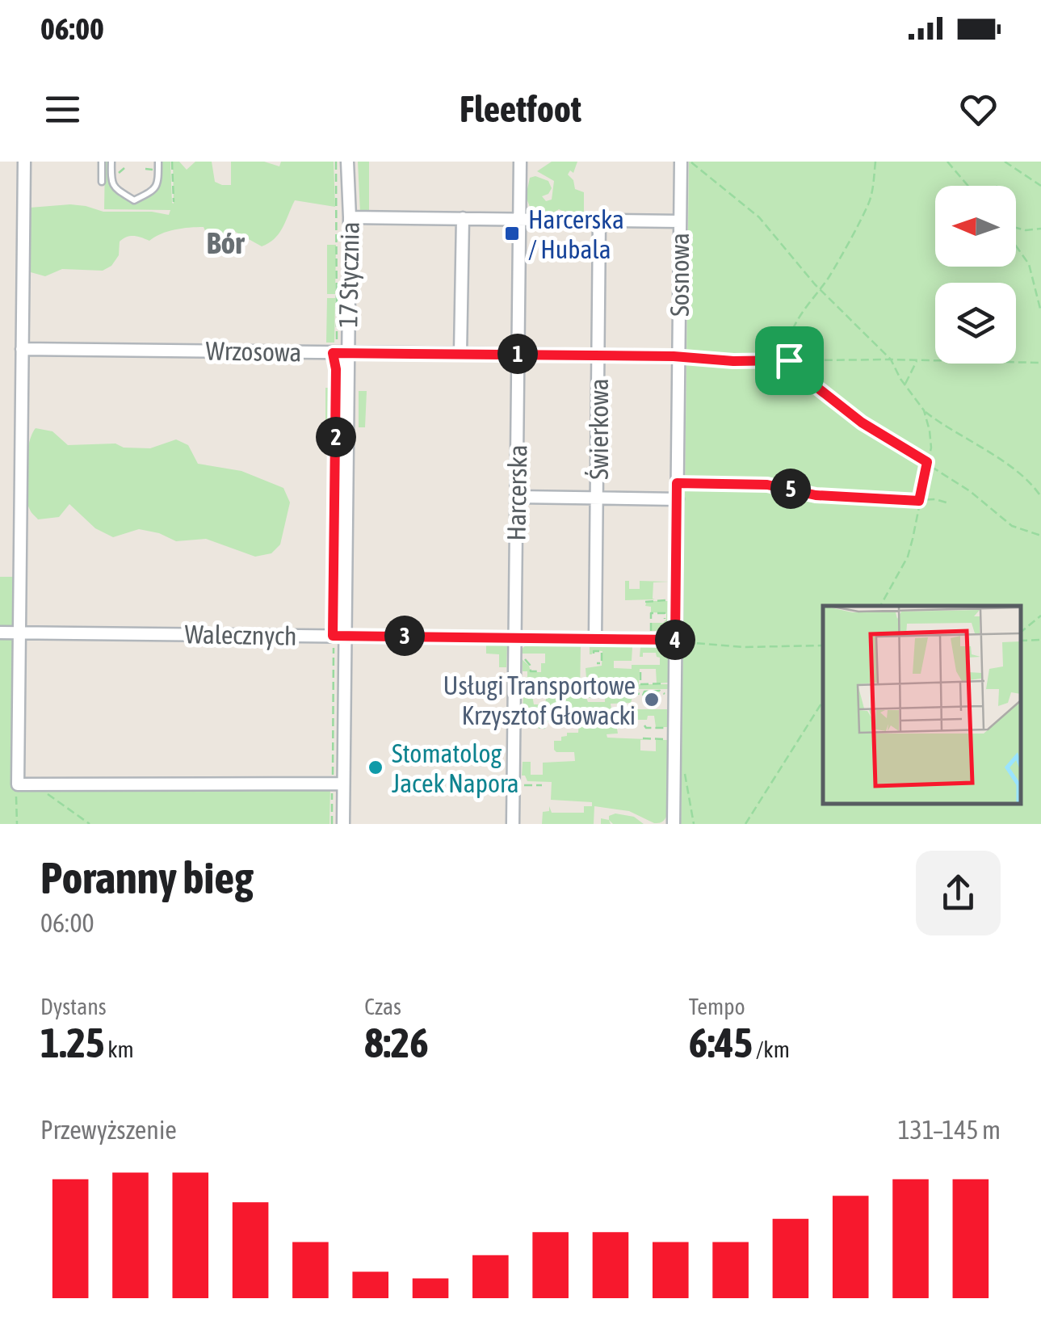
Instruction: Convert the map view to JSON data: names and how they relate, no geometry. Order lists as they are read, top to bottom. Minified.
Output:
{"streets":{"street":["17 Stycznia","Sosnowa","Wrzosowa","Świerkowa","Harcerska","Walecznych"]},"crossings":[["17 Stycznia","Wrzosowa"],["17 Stycznia","Walecznych"],["Sosnowa","Wrzosowa"],["Sosnowa","Walecznych"],["Wrzosowa","Świerkowa"],["Wrzosowa","Harcerska"],["Świerkowa","Walecznych"],["Harcerska","Walecznych"]],"districts":["Bór"],"places":{"transit":["Harcerska / Hubala"],"other":["Usługi Transportowe Krzysztof Głowacki","Stomatolog Jacek Napora"]},"north":"left","page":{"status":"06:00","header":"Fleetfoot","pins":["1","2","5","3","4"],"heading":["Poranny bieg","06:00"],"stats":[["Dystans","1.25 km"],["Czas","8:26"],["Tempo","6:45 /km"]],"chart":["Przewyższenie","131–145 m"]}}
